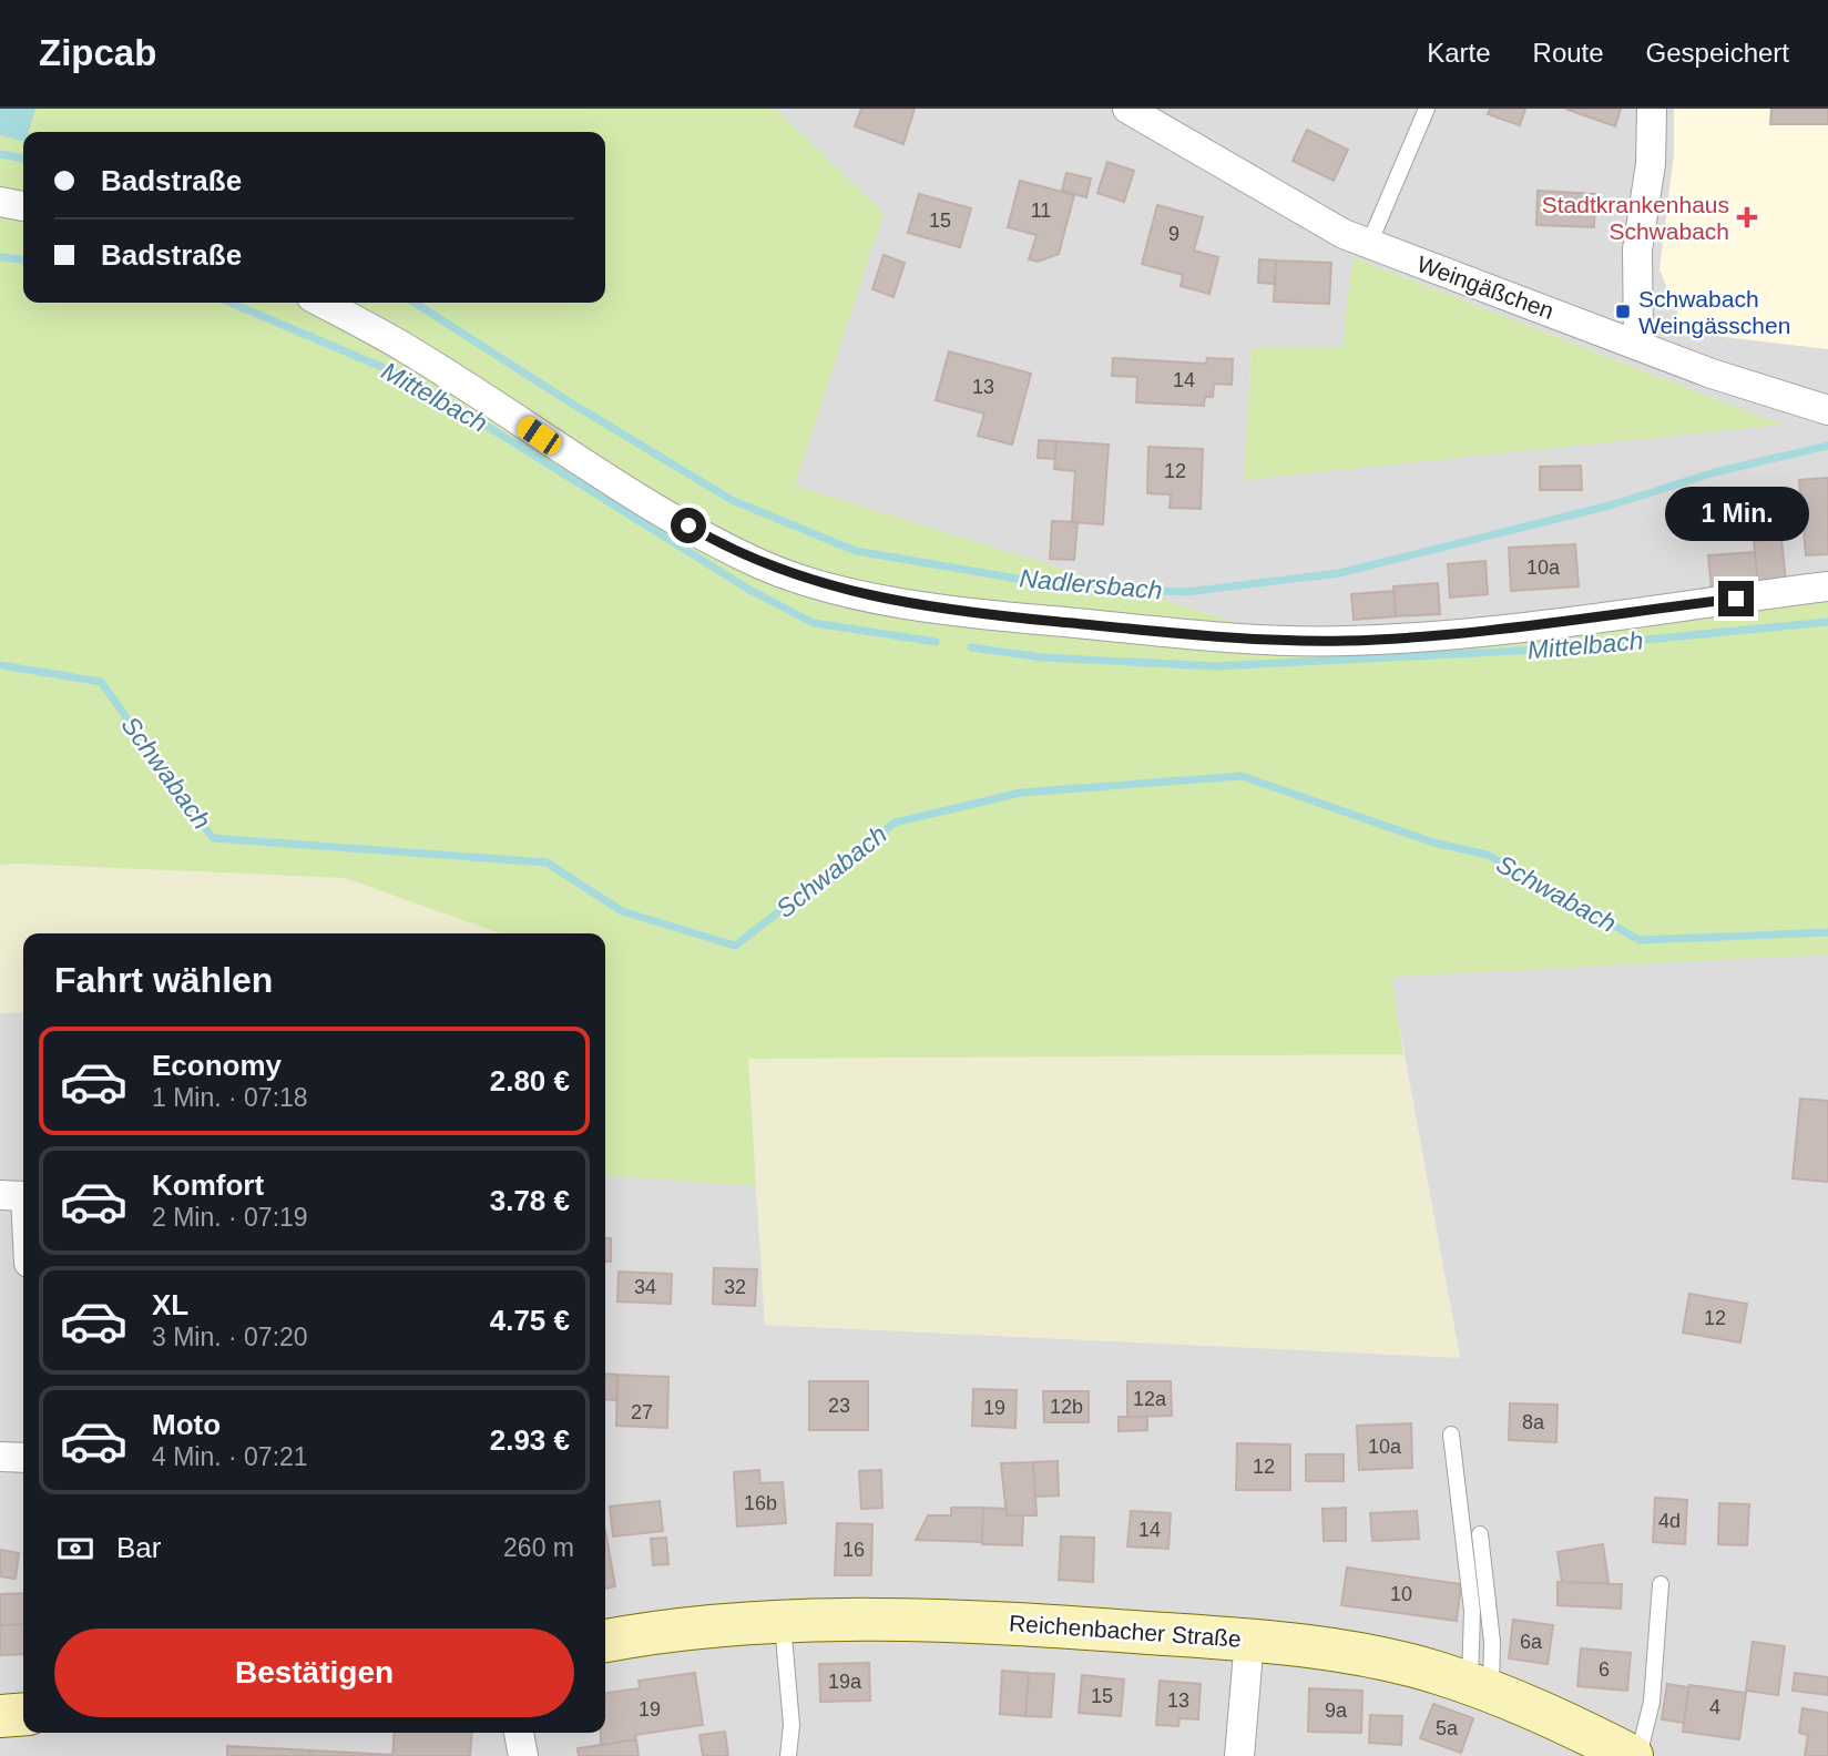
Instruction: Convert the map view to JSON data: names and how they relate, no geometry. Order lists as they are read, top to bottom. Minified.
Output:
{"streets":{"main road":["Reichenbacher Straße"],"street":["Weingäßchen"]},"water":["Mittelbach","Nadlersbach","Schwabach"],"places":{"health":["Stadtkrankenhaus Schwabach"],"transit":["Schwabach Weingässchen"]},"house_numbers":["11","15","9","14","13","12","10a","34","32","12","12a","23","12b","19","27","8a","10a","12","16b","4d","14","16","10","6a","6","19a","15","13","4","19","9a","5a"],"page":{"header":"Zipcab","nav":["Karte","Route","Gespeichert"],"banner":["Badstraße","Badstraße"],"bubble":"1 Min.","heading":"Fahrt wählen","list":[{"name":"Economy","note":"1 Min. · 07:18","value":"2.80 €"},{"name":"Komfort","note":"2 Min. · 07:19","value":"3.78 €"},{"name":"XL","note":"3 Min. · 07:20","value":"4.75 €"},{"name":"Moto","note":"4 Min. · 07:21","value":"2.93 €"}],"pay":["Bar","260 m"],"buttons":"Bestätigen"}}
